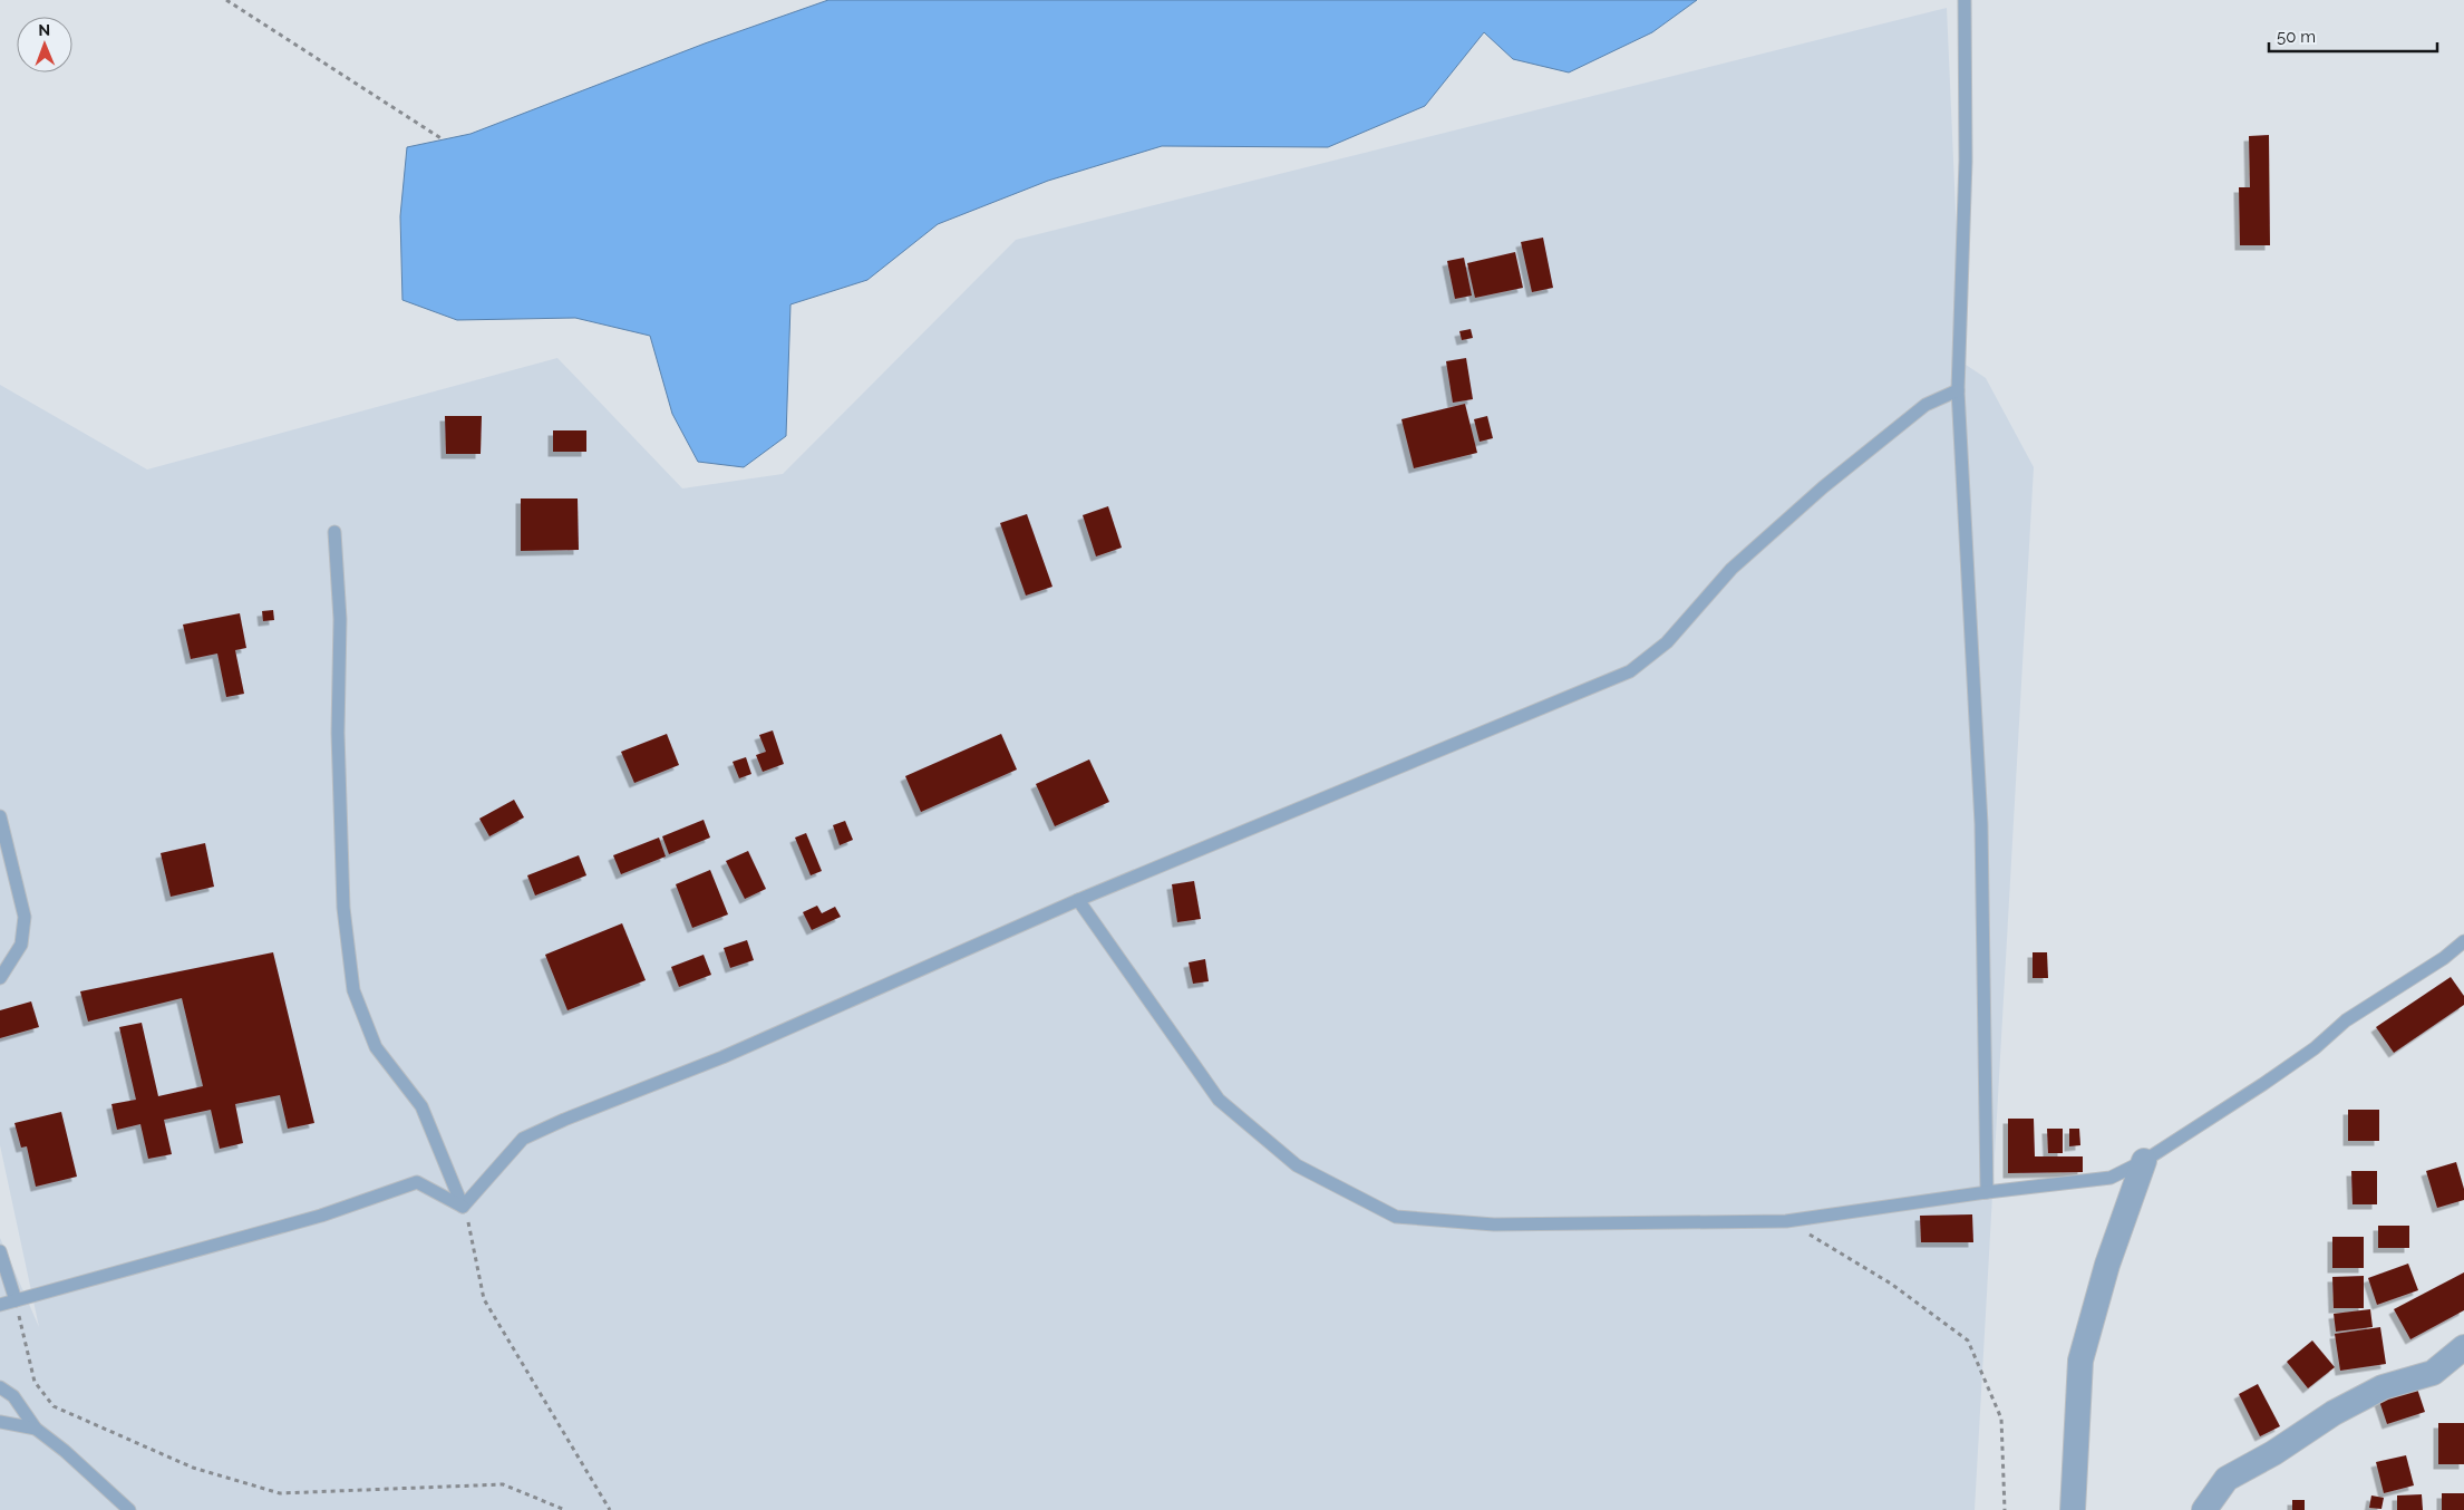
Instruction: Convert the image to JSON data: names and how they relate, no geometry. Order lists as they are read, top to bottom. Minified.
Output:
{"scale_bar":"50 m","north":"top"}
